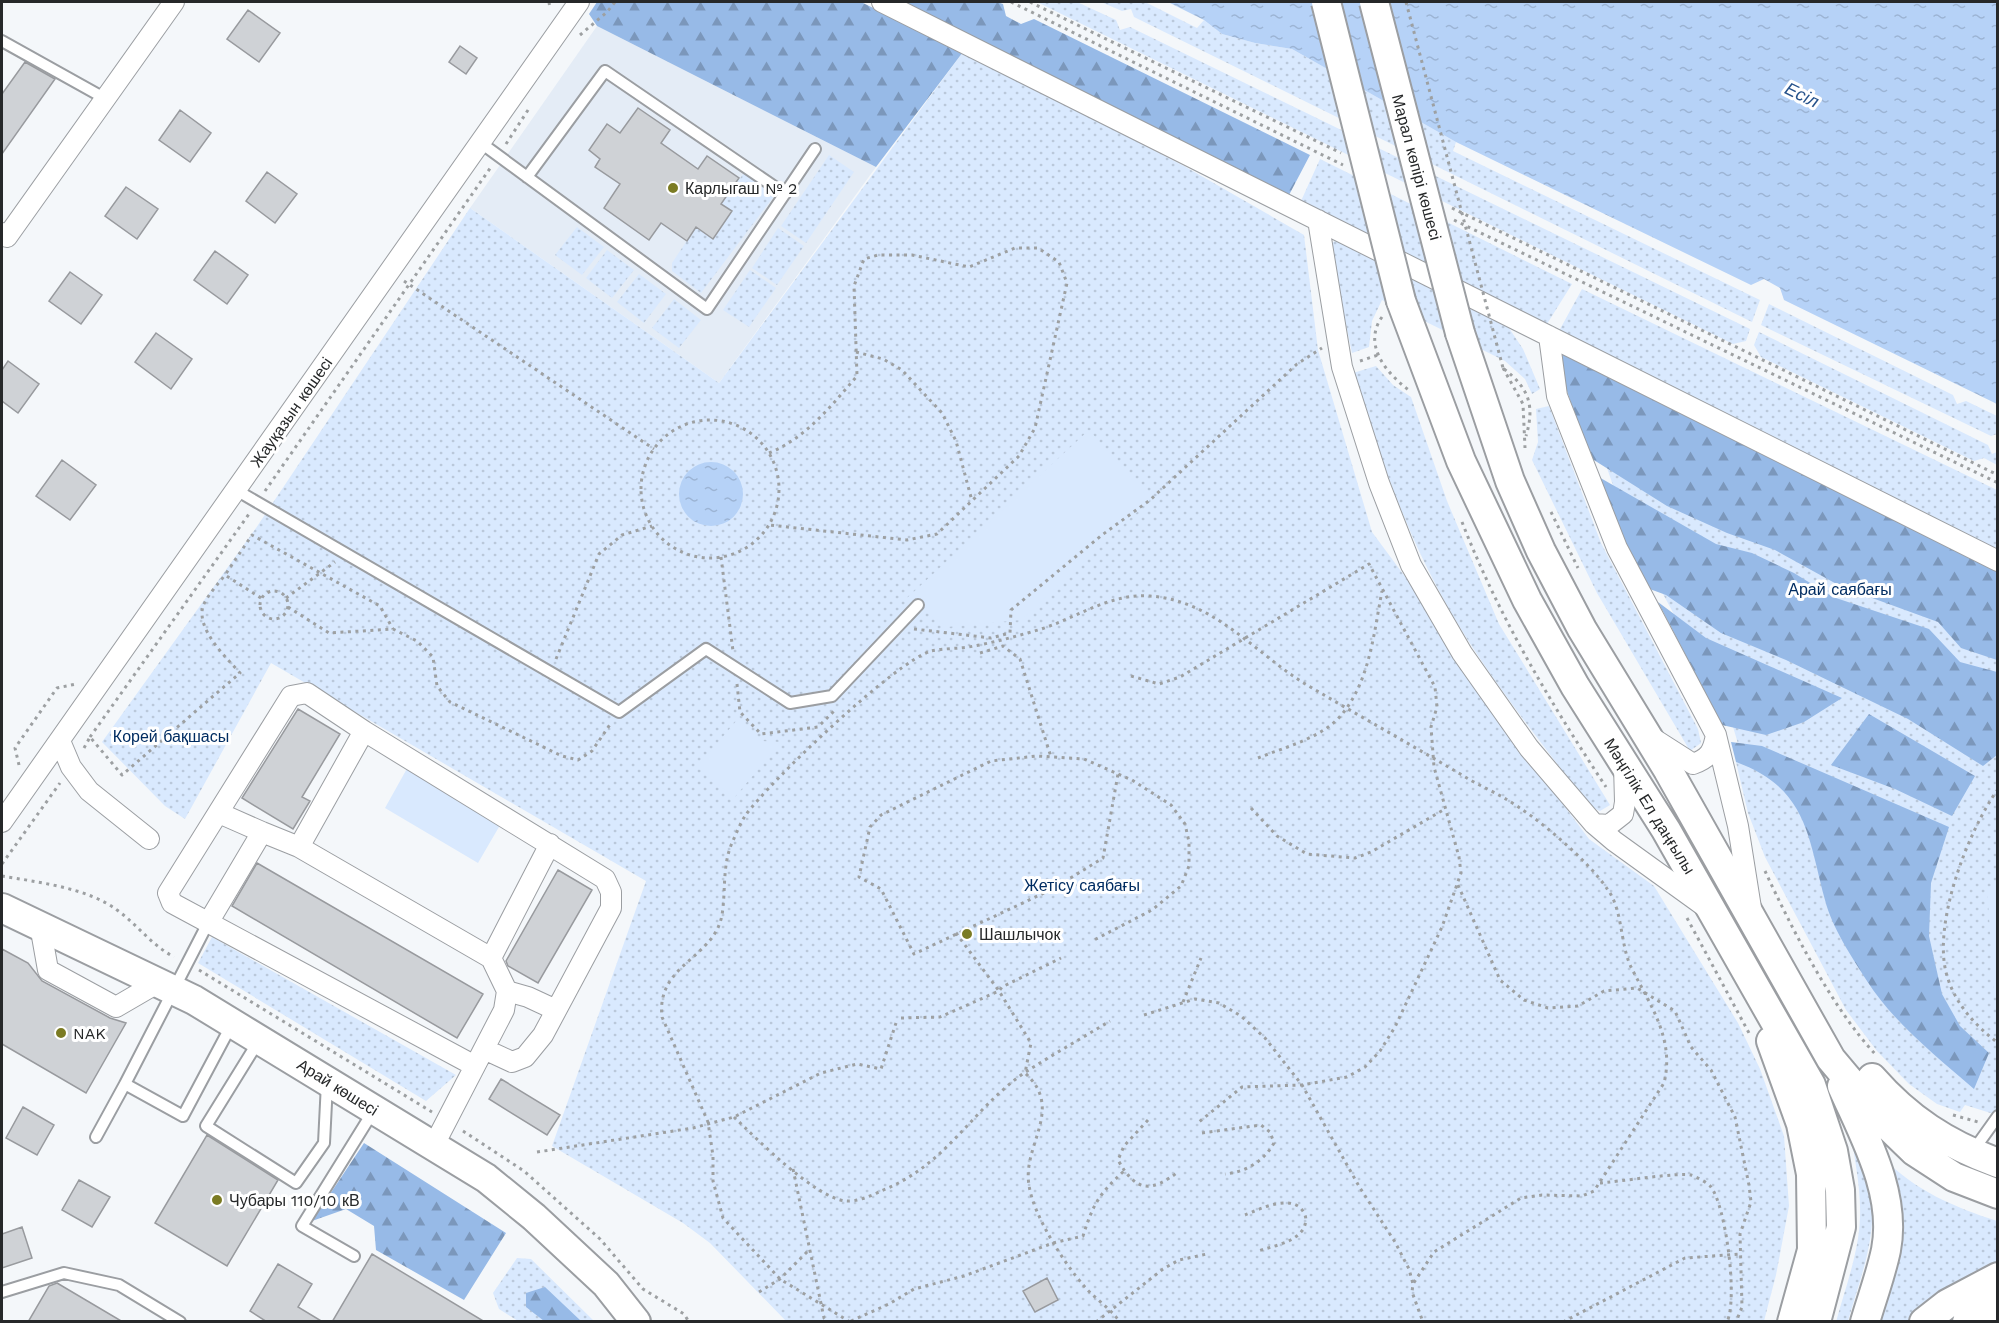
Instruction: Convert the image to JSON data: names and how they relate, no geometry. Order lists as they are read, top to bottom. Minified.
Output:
{"streets":{"main road":["Марал көпірі көшесі","Мәңгілік Ел даңғылы","Арай көшесі"],"street":["Жауқазын көшесі"]},"crossings":[["Марал көпірі көшесі","Мәңгілік Ел даңғылы"]],"water":["Есіл"],"parks":["Арай саябағы","Корей бақшасы","Жетісу саябағы"],"places":["Карлыгаш № 2","Шашлычок","NAK","Чубары 110/10 кВ"]}
